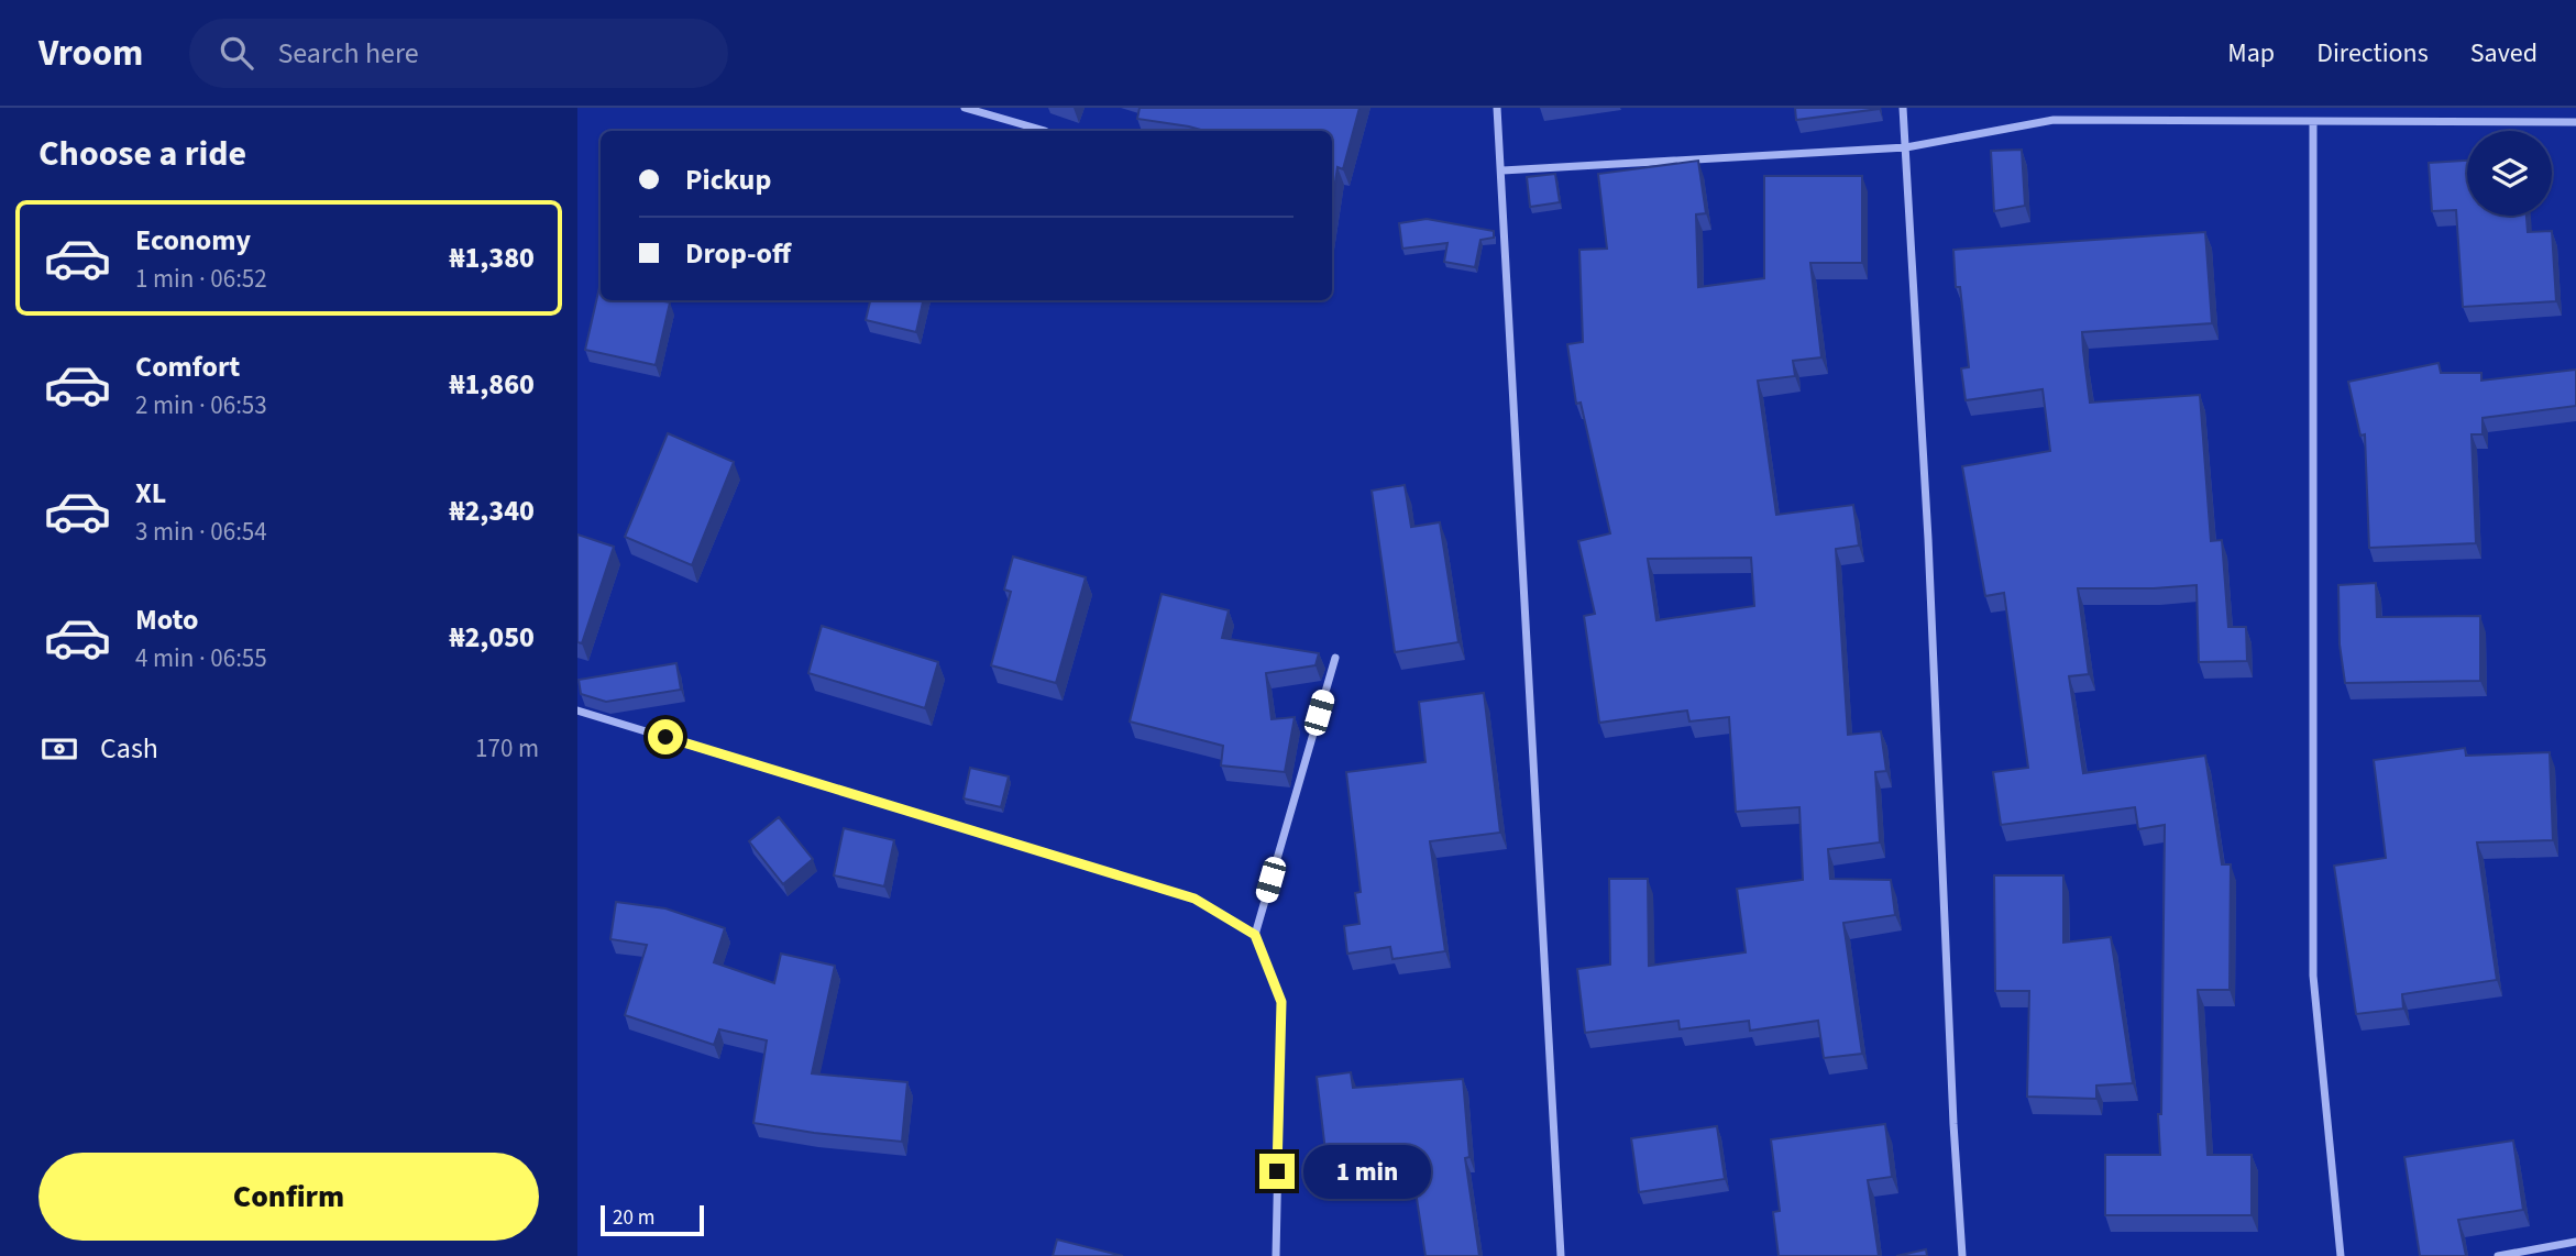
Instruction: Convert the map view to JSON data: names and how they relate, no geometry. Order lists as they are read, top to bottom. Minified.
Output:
{"scale_bar":"20 m","page":{"header":"Vroom","search":"Search here","nav":["Map","Directions","Saved"],"heading":"Choose a ride","banner":["Pickup","Drop-off"],"list":[{"name":"Economy","note":"1 min · 06:52","value":"₦1,380"},{"name":"Comfort","note":"2 min · 06:53","value":"₦1,860"},{"name":"XL","note":"3 min · 06:54","value":"₦2,340"},{"name":"Moto","note":"4 min · 06:55","value":"₦2,050"}],"pay":["Cash","170 m"],"buttons":"Confirm","bubble":"1 min","scale":"20 m"}}
